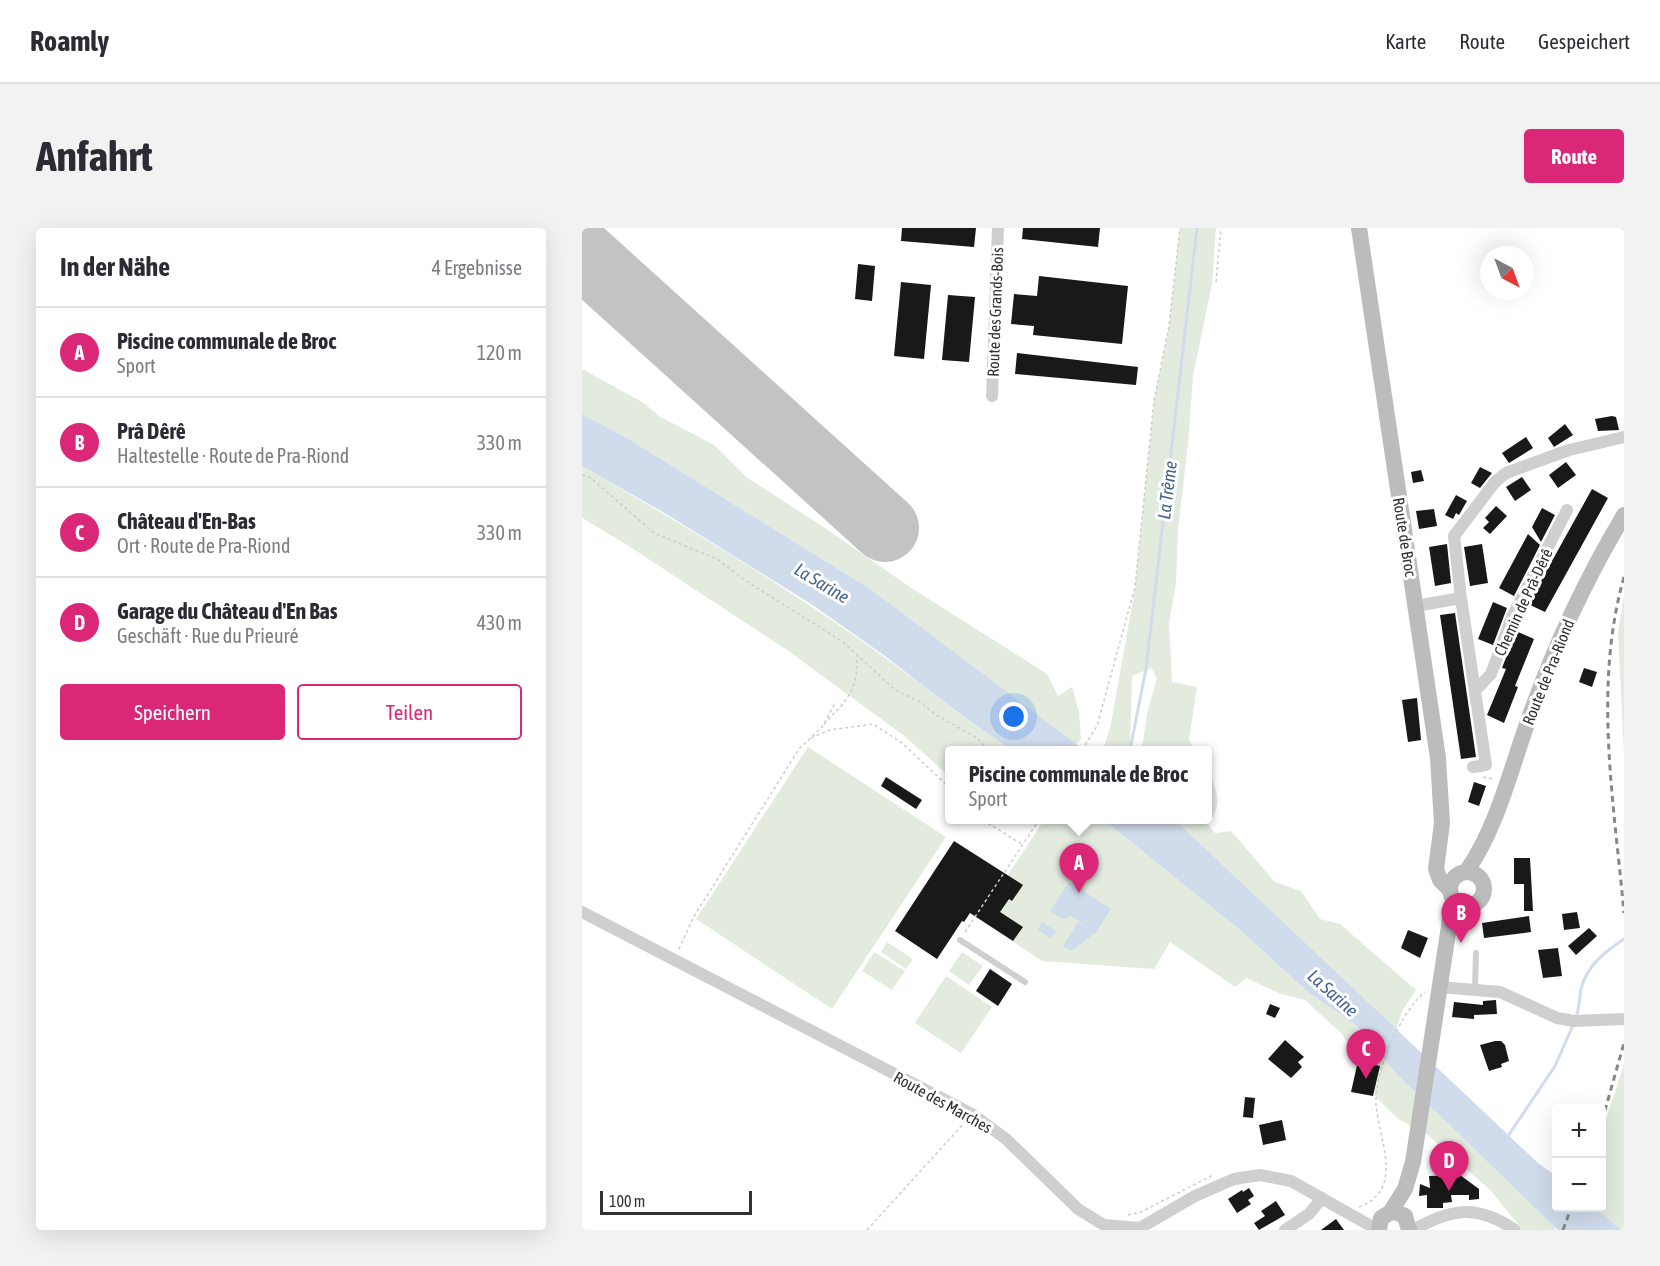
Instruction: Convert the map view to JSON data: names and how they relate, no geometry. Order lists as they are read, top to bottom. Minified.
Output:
{"streets":{"main road":["Route de Broc","Route de Pra-Riond"],"street":["Route des Grands-Bois","Chemin de Prâ-Dêrê","Route des Marches"]},"crossings":[["Route de Broc","Route de Pra-Riond"]],"water":["La Trême","La Sarine"],"scale_bar":"100 m","north":"bottom right","page":{"header":"Roamly","nav":["Karte","Route","Gespeichert"],"buttons":["Route",["Speichern","Teilen"]],"title":"Anfahrt","heading":["In der Nähe","4 Ergebnisse"],"list":[{"mark":"A","name":"Piscine communale de Broc","note":"Sport","value":"120 m"},{"mark":"B","name":"Prâ Dêrê","note":"Haltestelle · Route de Pra-Riond","value":"330 m"},{"mark":"C","name":"Château d'En-Bas","note":"Ort · Route de Pra-Riond","value":"330 m"},{"mark":"D","name":"Garage du Château d'En Bas","note":"Geschäft · Rue du Prieuré","value":"430 m"}],"popup":["Piscine communale de Broc","Sport"],"pins":["A","B","C","D"],"map_buttons":["+","−"],"scale":"100 m"}}
